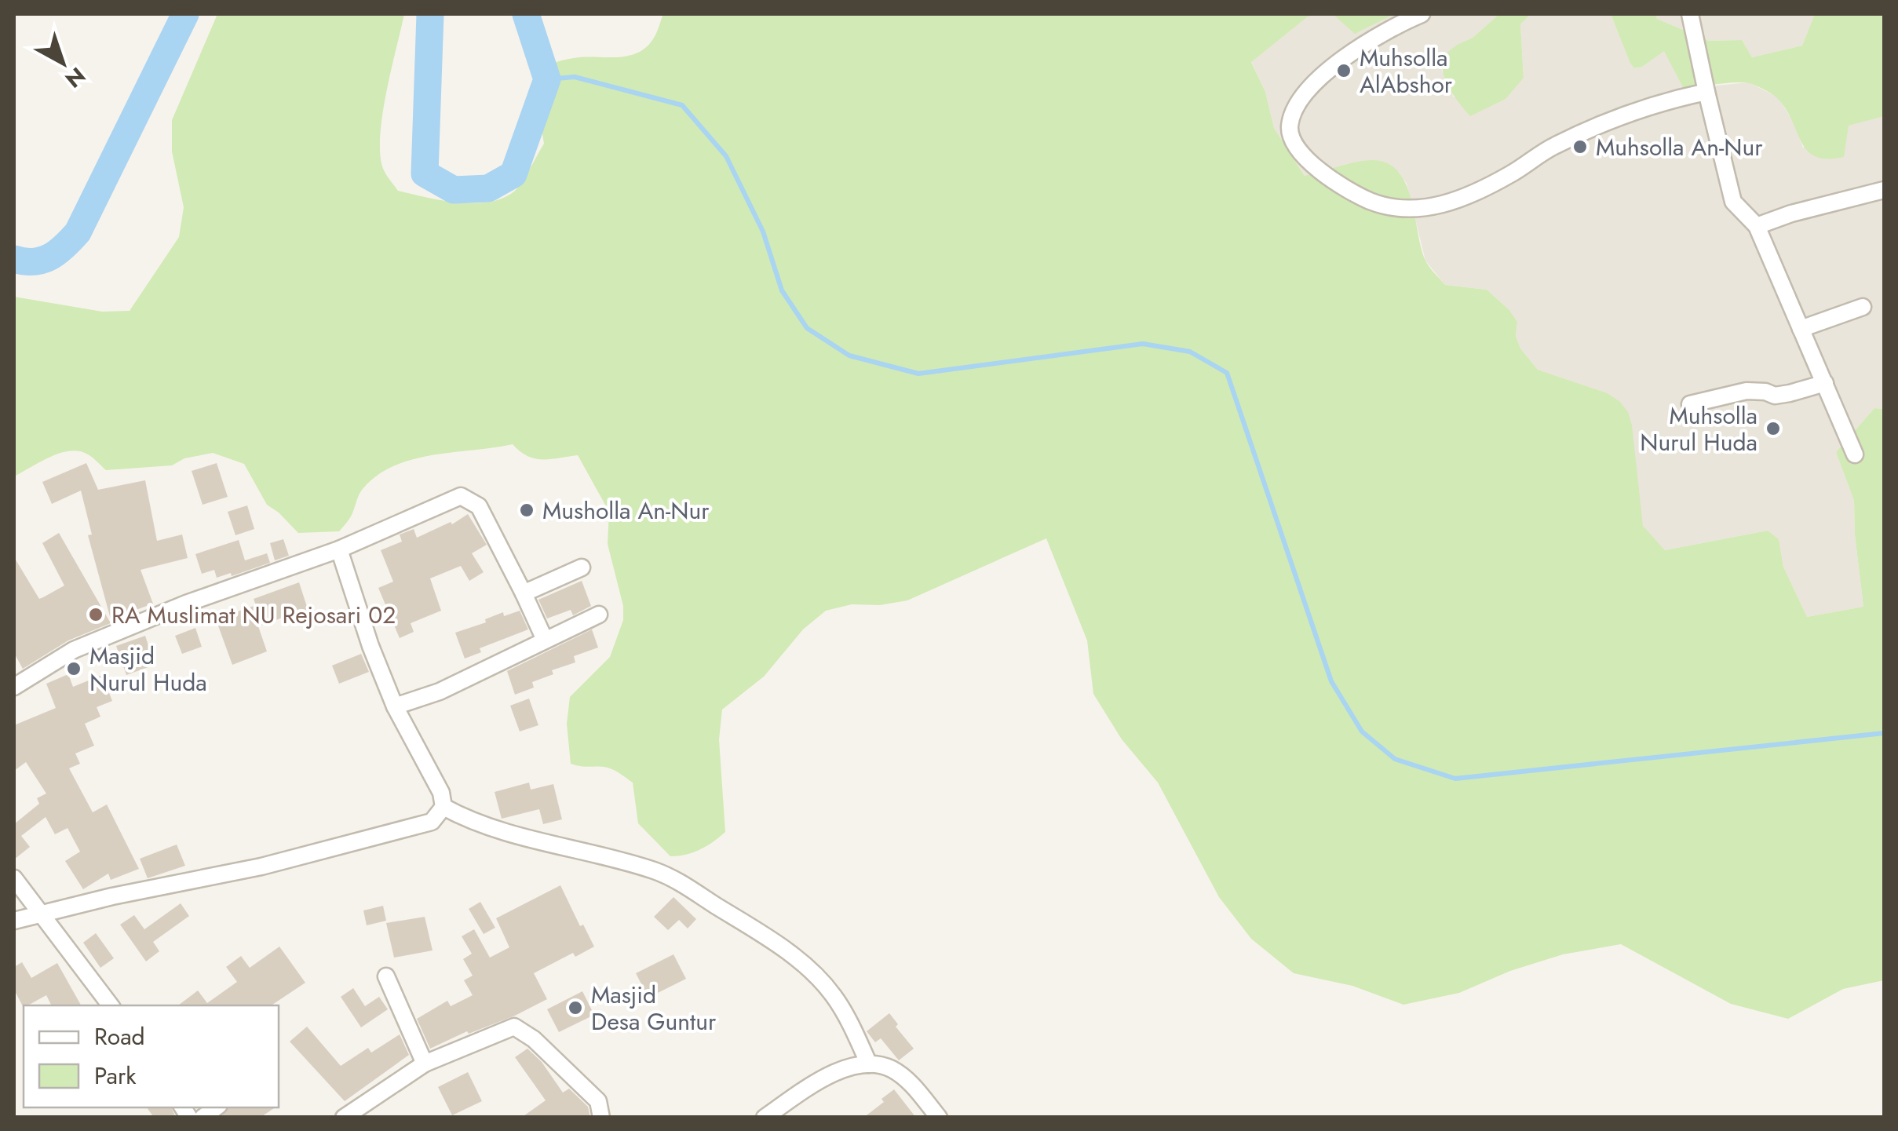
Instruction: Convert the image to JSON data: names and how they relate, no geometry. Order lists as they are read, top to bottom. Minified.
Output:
{"places":["Muhsolla AlAbshor","Muhsolla An-Nur","Muhsolla Nurul Huda","Musholla An-Nur","RA Muslimat NU Rejosari 02","Masjid Nurul Huda","Masjid Desa Guntur"],"legend":["Road","Park"],"north":"bottom right"}
